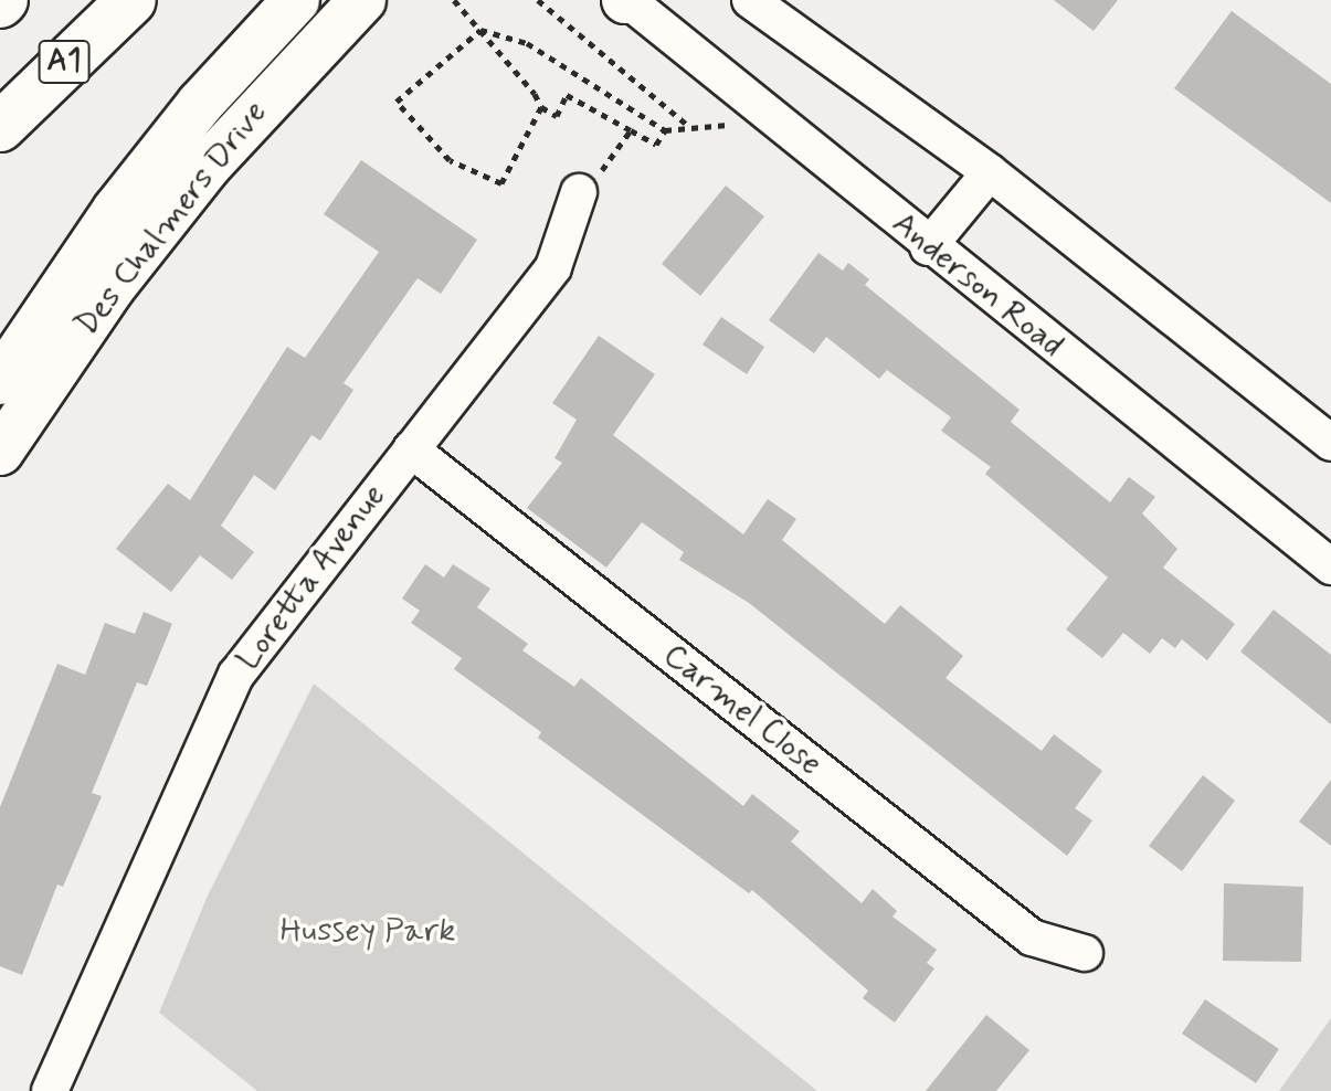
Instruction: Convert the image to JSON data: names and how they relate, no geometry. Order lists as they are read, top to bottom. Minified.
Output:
{"streets":{"highway":["A1"],"main road":["Des Chalmers Drive"],"street":["Anderson Road","Loretta Avenue","Carmel Close"]},"crossings":[["Loretta Avenue","Carmel Close"]],"parks":["Hussey Park"]}
